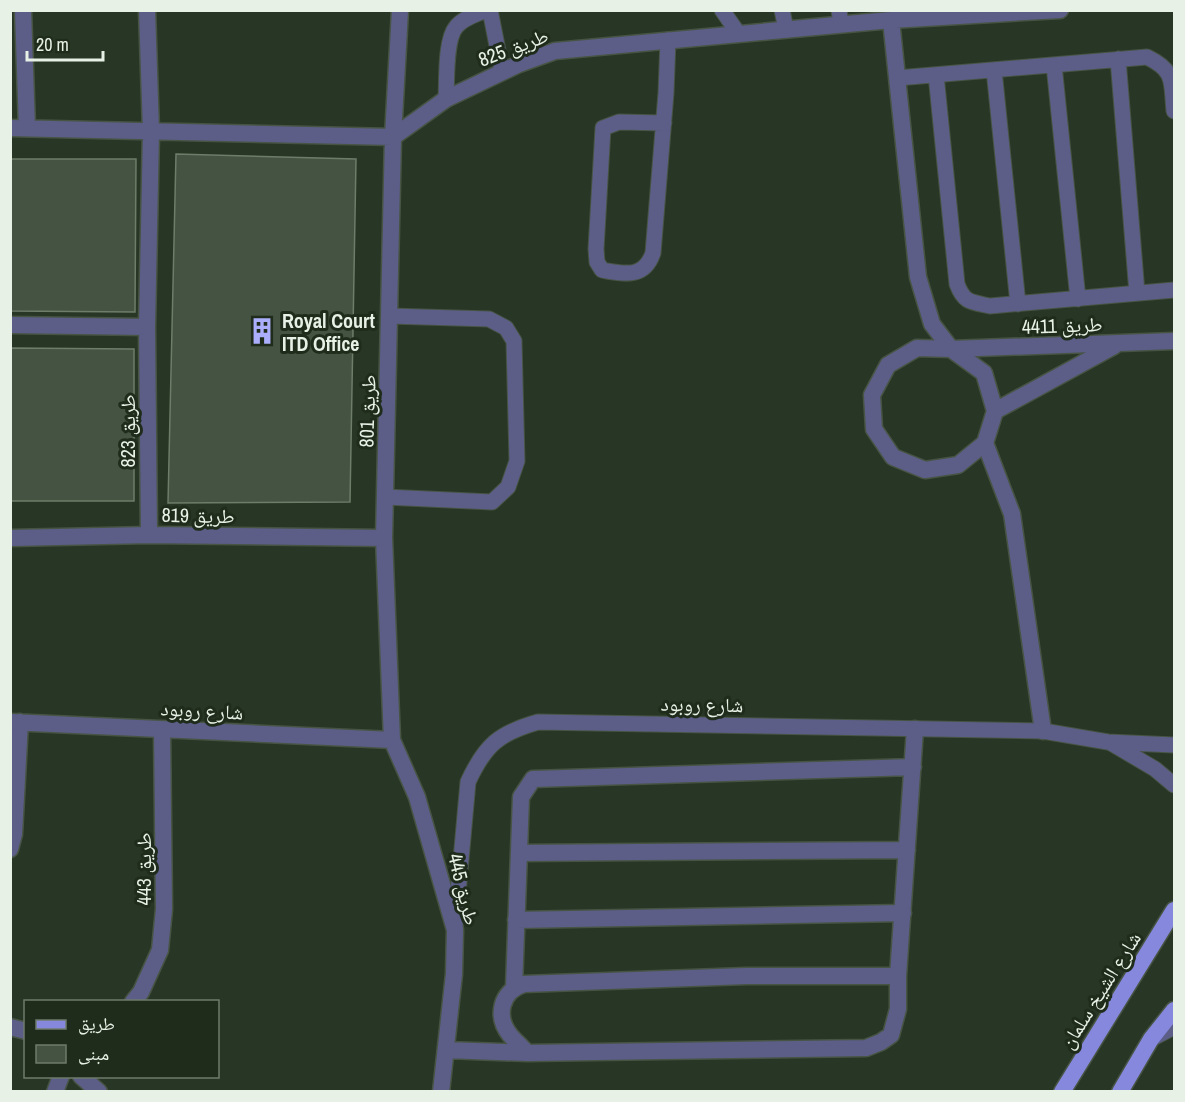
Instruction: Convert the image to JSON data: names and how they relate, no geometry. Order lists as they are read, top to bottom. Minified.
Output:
{"streets":{"main road":["شارع الشيخ سلمان"],"street":["طريق 825","طريق 4411","طريق 801","طريق 823","طريق 819","شارع روبود","طريق 443","طريق 445"]},"crossings":[["طريق 825","طريق 801"],["طريق 801","طريق 819"],["طريق 801","شارع روبود"],["طريق 801","طريق 445"],["طريق 823","طريق 819"],["شارع روبود","طريق 443"],["شارع روبود","طريق 445"]],"places":{"building":["Royal Court ITD Office"]},"legend":["طريق","مبنى"],"scale_bar":"20 m"}
